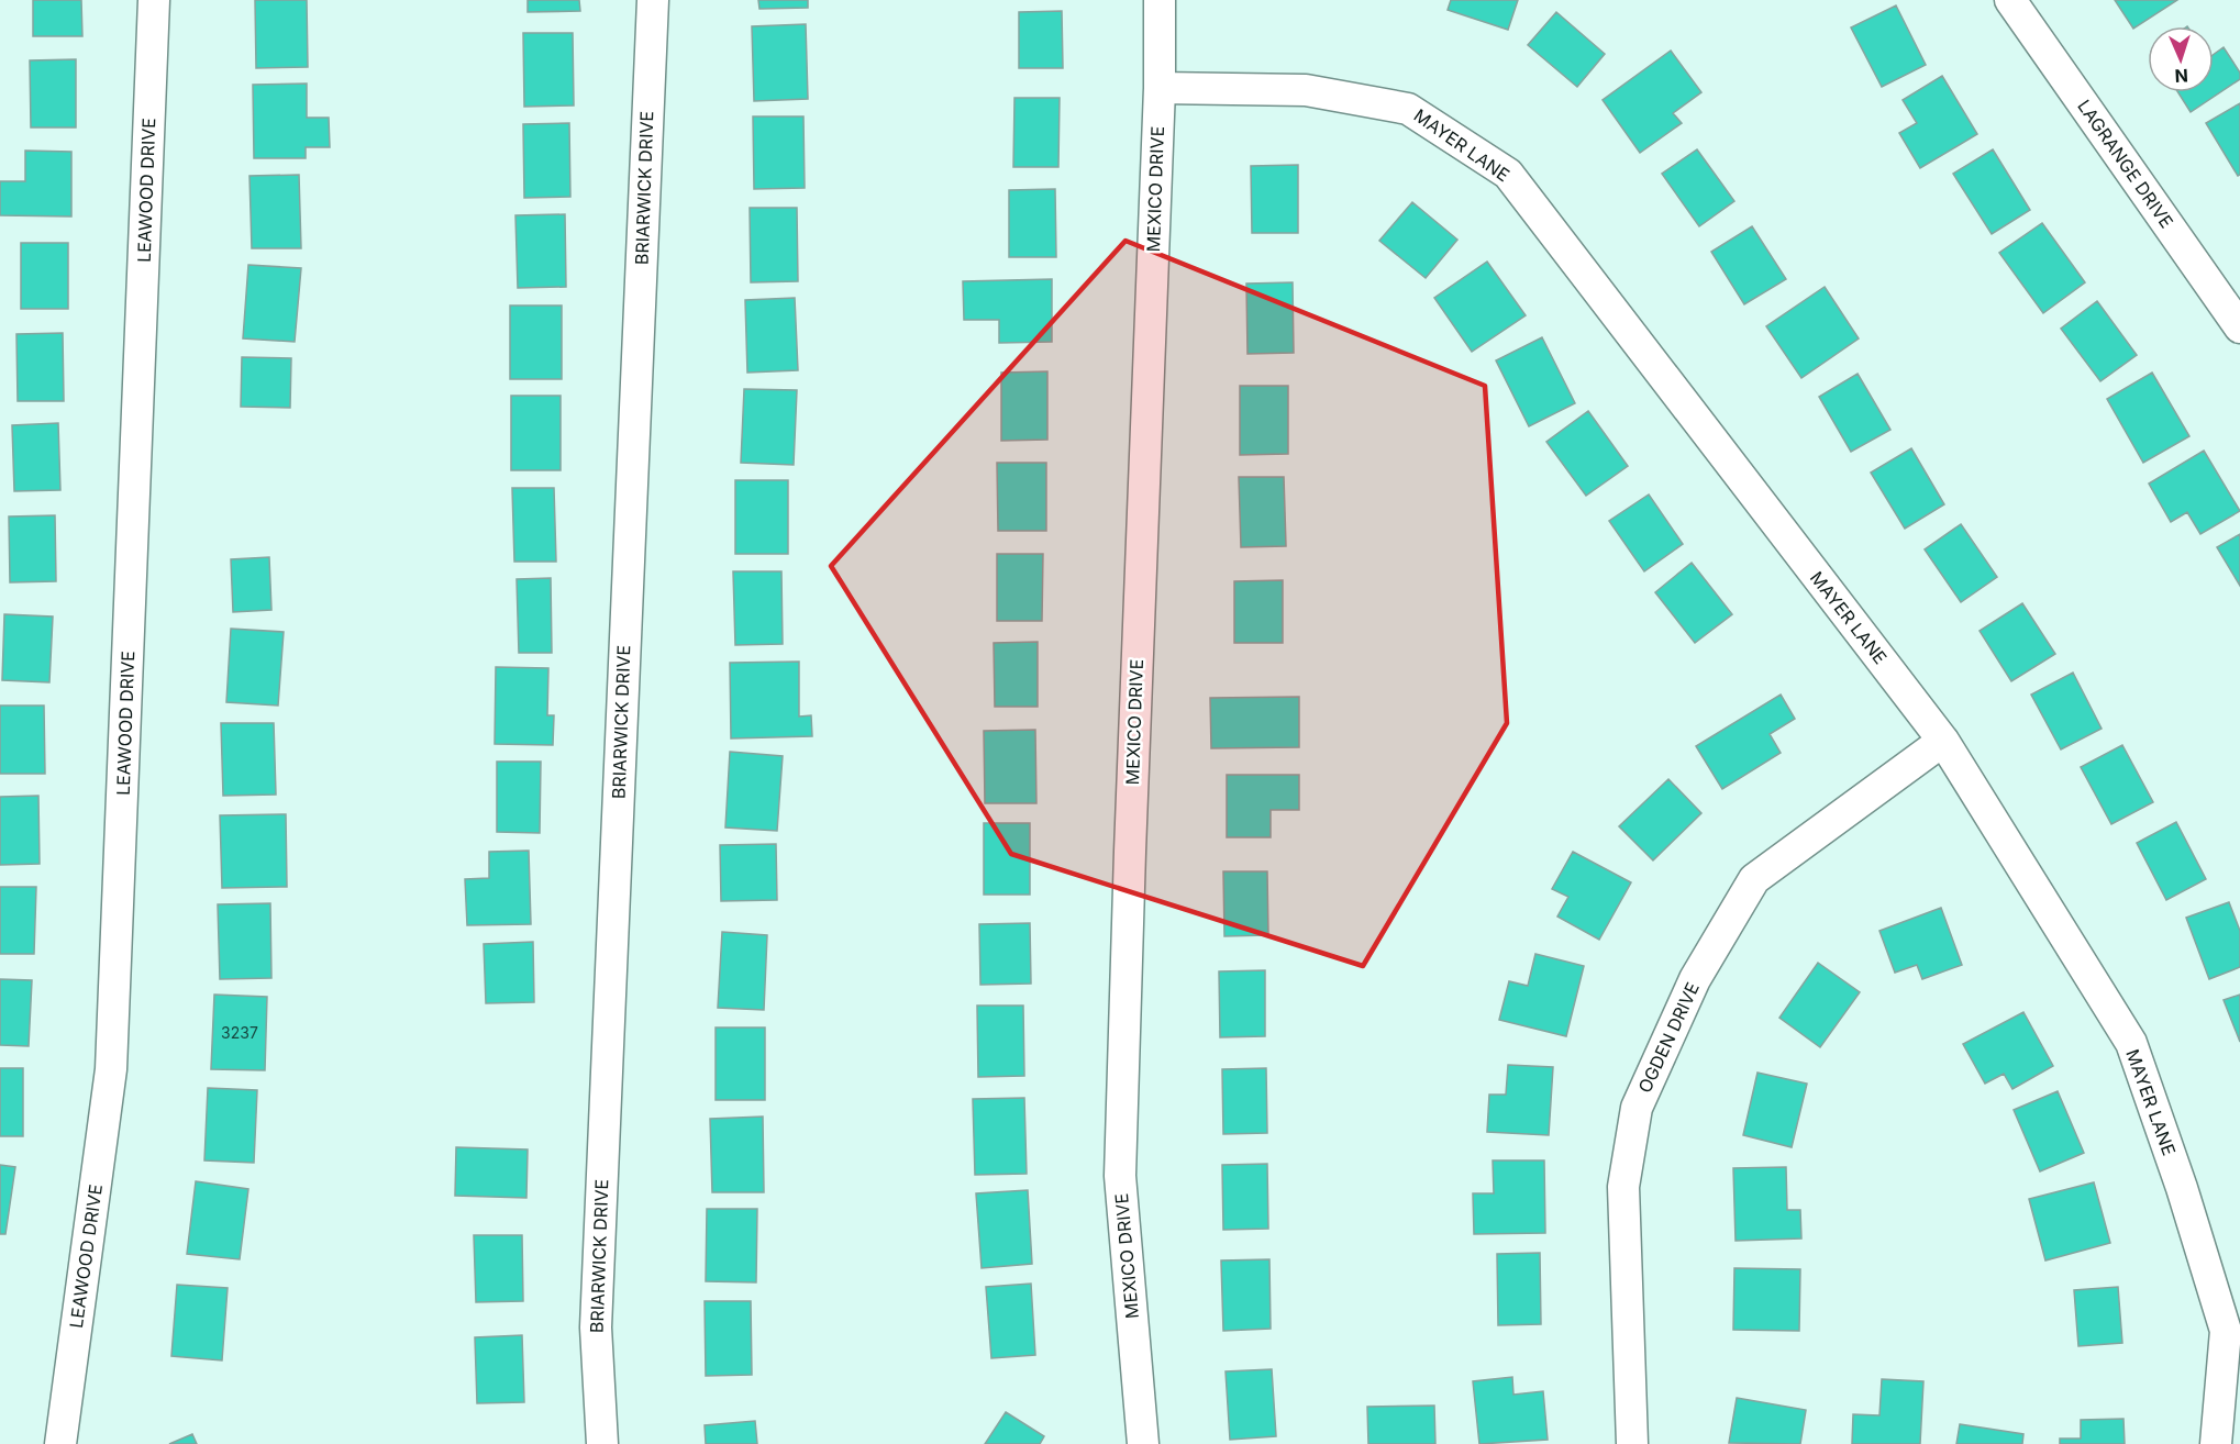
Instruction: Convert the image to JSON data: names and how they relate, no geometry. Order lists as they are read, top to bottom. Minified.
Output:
{"streets":{"street":["MAYER LANE","LAGRANGE DRIVE","BRIARWICK DRIVE","MEXICO DRIVE","LEAWOOD DRIVE","OGDEN DRIVE"]},"crossings":[["MAYER LANE","MEXICO DRIVE"],["MAYER LANE","OGDEN DRIVE"]],"house_numbers":["3237"],"north":"bottom"}
